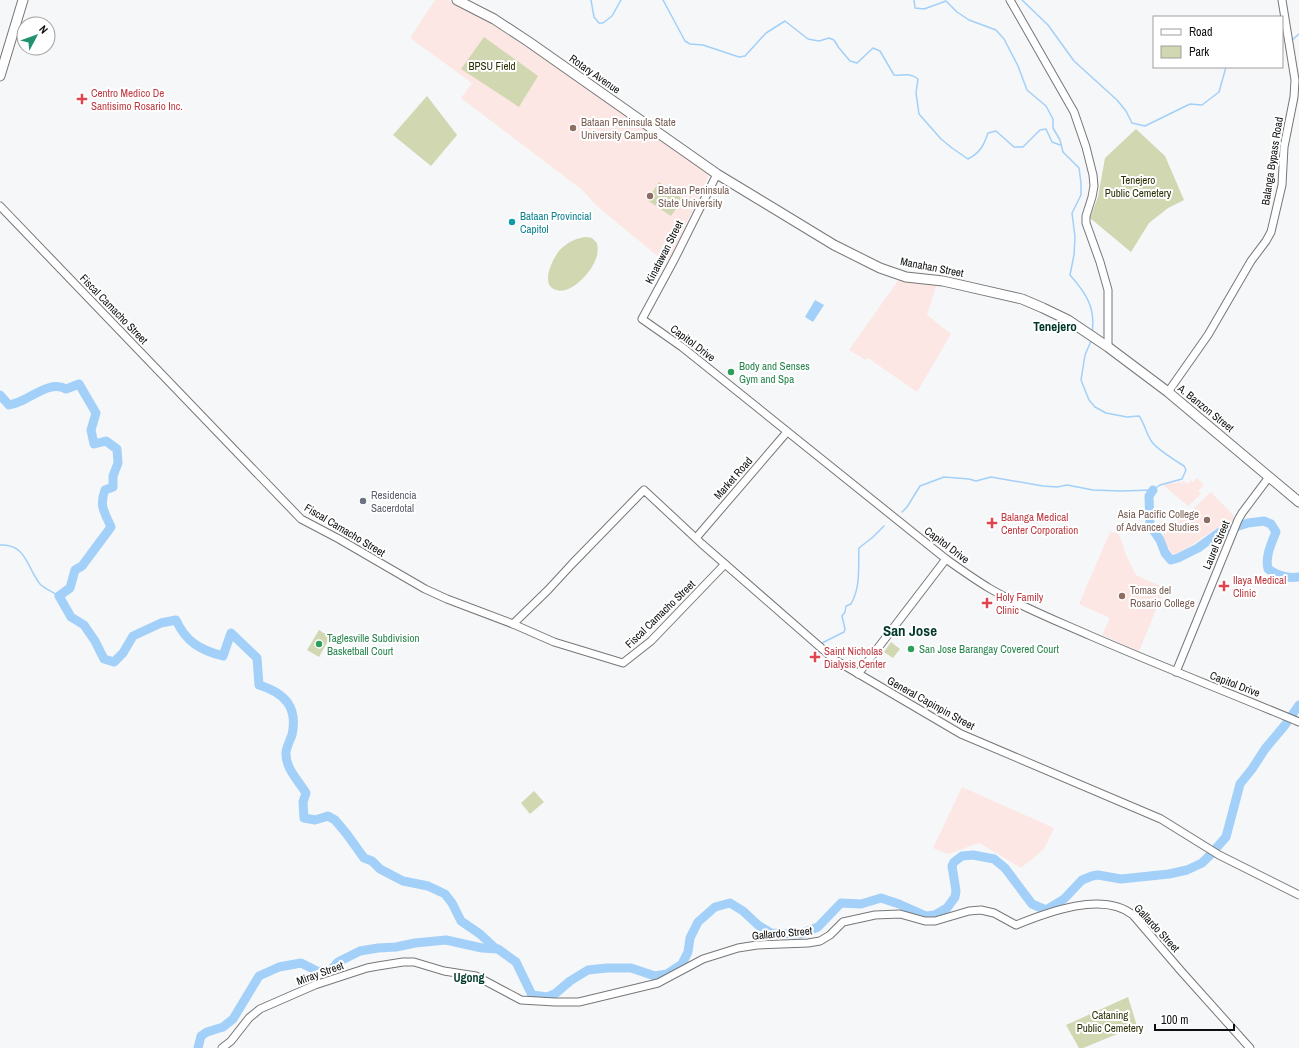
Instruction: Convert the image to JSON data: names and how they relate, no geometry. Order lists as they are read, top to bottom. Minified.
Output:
{"streets":{"main road":["Rotary Avenue","Manahan Street","A. Banzon Street"],"street":["Balanga Bypass Road","Kinatawan Street","Fiscal Camacho Street","Capitol Drive","Market Road","Laurel Street","General Capinpin Street","Gallardo Street","Miray Street"]},"crossings":[["Rotary Avenue","Kinatawan Street"],["Rotary Avenue","Manahan Street"],["Balanga Bypass Road","A. Banzon Street"],["Kinatawan Street","Manahan Street"],["Kinatawan Street","Capitol Drive"],["Manahan Street","A. Banzon Street"],["Fiscal Camacho Street","General Capinpin Street"],["Capitol Drive","Market Road"],["Capitol Drive","Laurel Street"],["A. Banzon Street","Laurel Street"],["Market Road","General Capinpin Street"],["Gallardo Street","Miray Street"]],"districts":["Tenejero","San Jose","Ugong"],"parks":["BPSU Field","Tenejero Public Cemetery","Cataning Public Cemetery"],"places":{"health":["Centro Medico De Santisimo Rosario Inc.","Balanga Medical Center Corporation","Ilaya Medical Clinic","Holy Family Clinic","Saint Nicholas Dialysis Center"],"other":["Bataan Peninsula State University Campus","Bataan Peninsula State University","Bataan Provincial Capitol","Body and Senses Gym and Spa","Residencia Sacerdotal","Asia Pacific College of Advanced Studies","Tomas del Rosario College","Taglesville Subdivision Basketball Court","San Jose Barangay Covered Court"]},"legend":["Road","Park"],"scale_bar":"100 m","north":"top right"}
